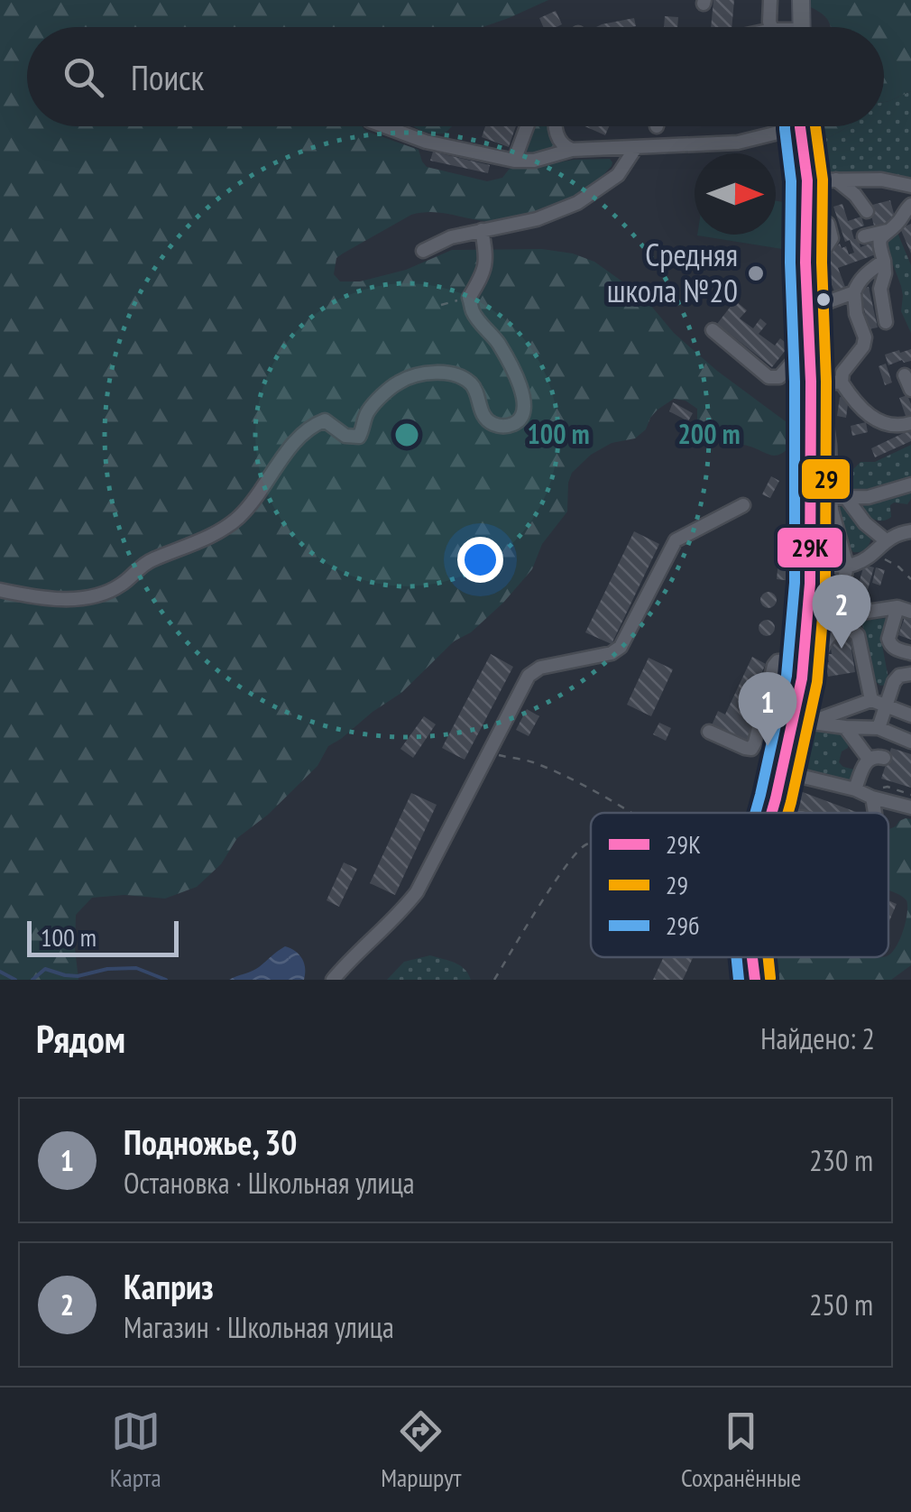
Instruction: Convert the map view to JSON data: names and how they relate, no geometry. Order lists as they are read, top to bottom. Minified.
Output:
{"places":["Средняя школа №20"],"lines":["transit line 29К","transit line 29","transit line 29б"],"legend":["29К","29","29б"],"scale_bar":"100 m","north":"right","page":{"search":"Поиск","pins":["2","1"],"scale":"100 m","heading":["Рядом","Найдено: 2"],"list":[{"mark":"1","name":"Подножье, 30","note":"Остановка · Школьная улица","value":"230 m"},{"mark":"2","name":"Каприз","note":"Магазин · Школьная улица","value":"250 m"}],"nav":["Карта","Маршрут","Сохранённые"]},"rings":["100 m","200 m"]}
